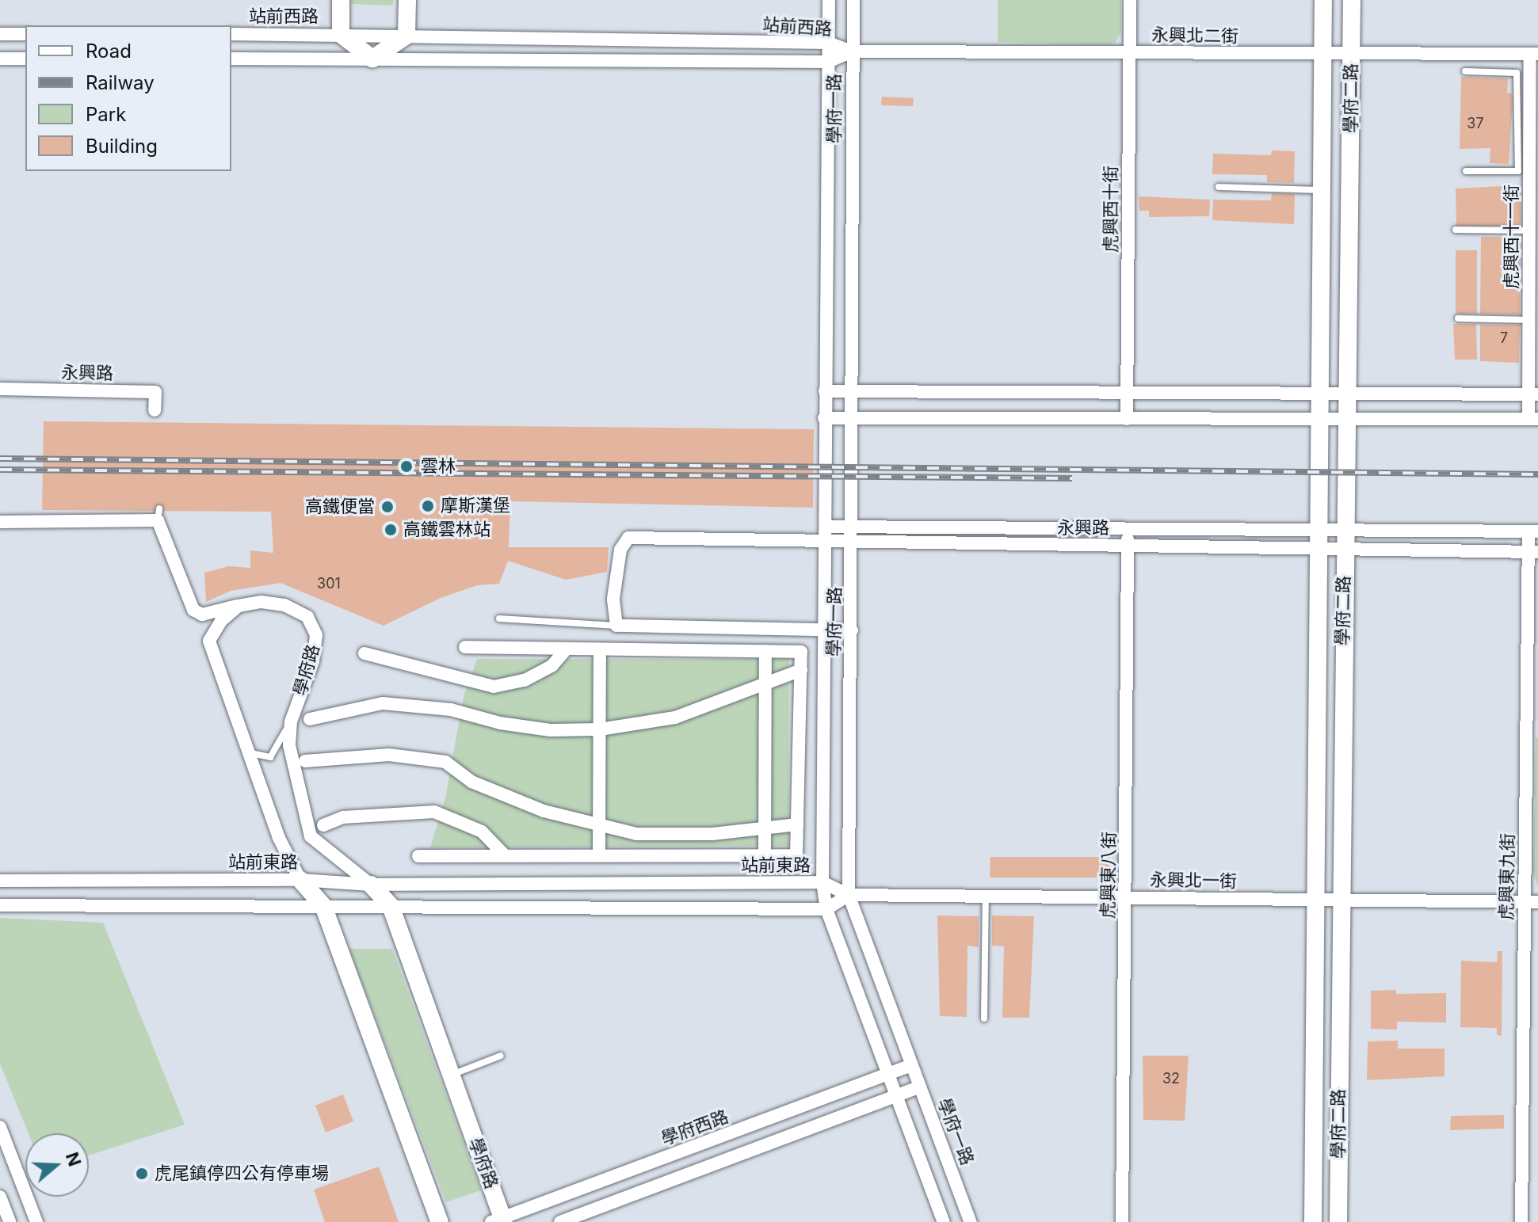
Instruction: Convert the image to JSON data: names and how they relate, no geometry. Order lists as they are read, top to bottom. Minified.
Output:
{"streets":{"street":["站前西路","永興北二街","學府二路","學府一路","虎興西十街","虎興西十一街","永興路","學府路","站前東路","虎興東八街","虎興東九街","永興北一街","學府西路"]},"crossings":[["站前西路","永興北二街"],["站前西路","學府一路"],["永興北二街","學府二路"],["永興北二街","學府一路"],["永興北二街","虎興西十街"],["永興北二街","虎興西十一街"],["學府二路","永興路"],["學府二路","永興北一街"],["學府一路","永興路"],["學府一路","站前東路"],["學府一路","永興北一街"],["學府一路","學府西路"],["永興路","虎興東八街"],["永興路","虎興東九街"],["學府路","站前東路"],["學府路","學府西路"],["站前東路","永興北一街"],["虎興東八街","永興北一街"],["虎興東九街","永興北一街"]],"places":["雲林","摩斯漢堡","高鐵便當","高鐵雲林站","虎尾鎮停四公有停車場"],"house_numbers":["37","7","301","32"],"legend":["Road","Railway","Park","Building"],"north":"right"}
